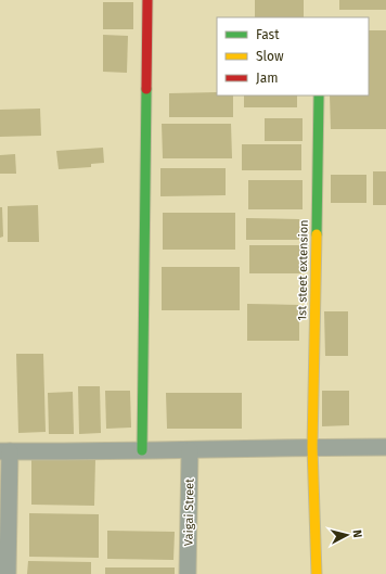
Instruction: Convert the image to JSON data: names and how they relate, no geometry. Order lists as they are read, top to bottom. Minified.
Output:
{"streets":{"street":["1st steet extension","Vaigai Street"]},"legend":["Fast","Slow","Jam"],"north":"right"}
